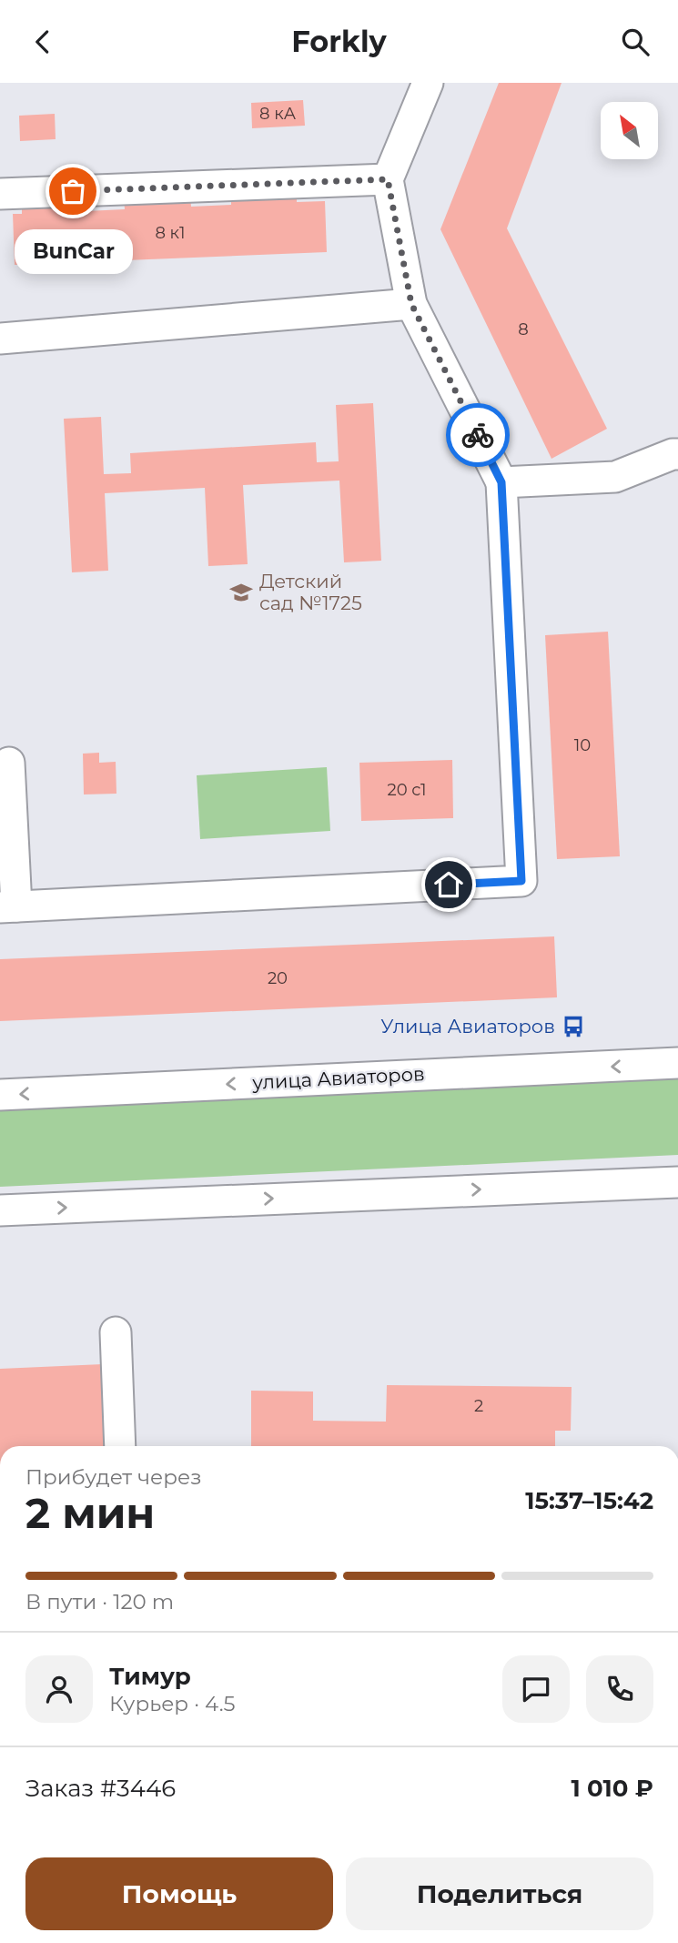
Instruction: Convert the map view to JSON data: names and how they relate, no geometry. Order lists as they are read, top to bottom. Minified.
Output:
{"streets":{"street":["улица Авиаторов"]},"places":{"other":["BunCar"],"school or university":["Детский сад №1725"],"bus stop":["Улица Авиаторов"]},"house_numbers":["8 кА","8 к1","8","10","20 с1","20","2"],"north":"top left","page":{"header":"Forkly","bubble":"BunCar","heading":["2 мин","Прибудет через","15:37–15:42"],"panel":["Тимур","Курьер · 4.5","Заказ #3446","1 010 ₽"],"bar":"В пути · 120 m","buttons":["Помощь","Поделиться"]}}
